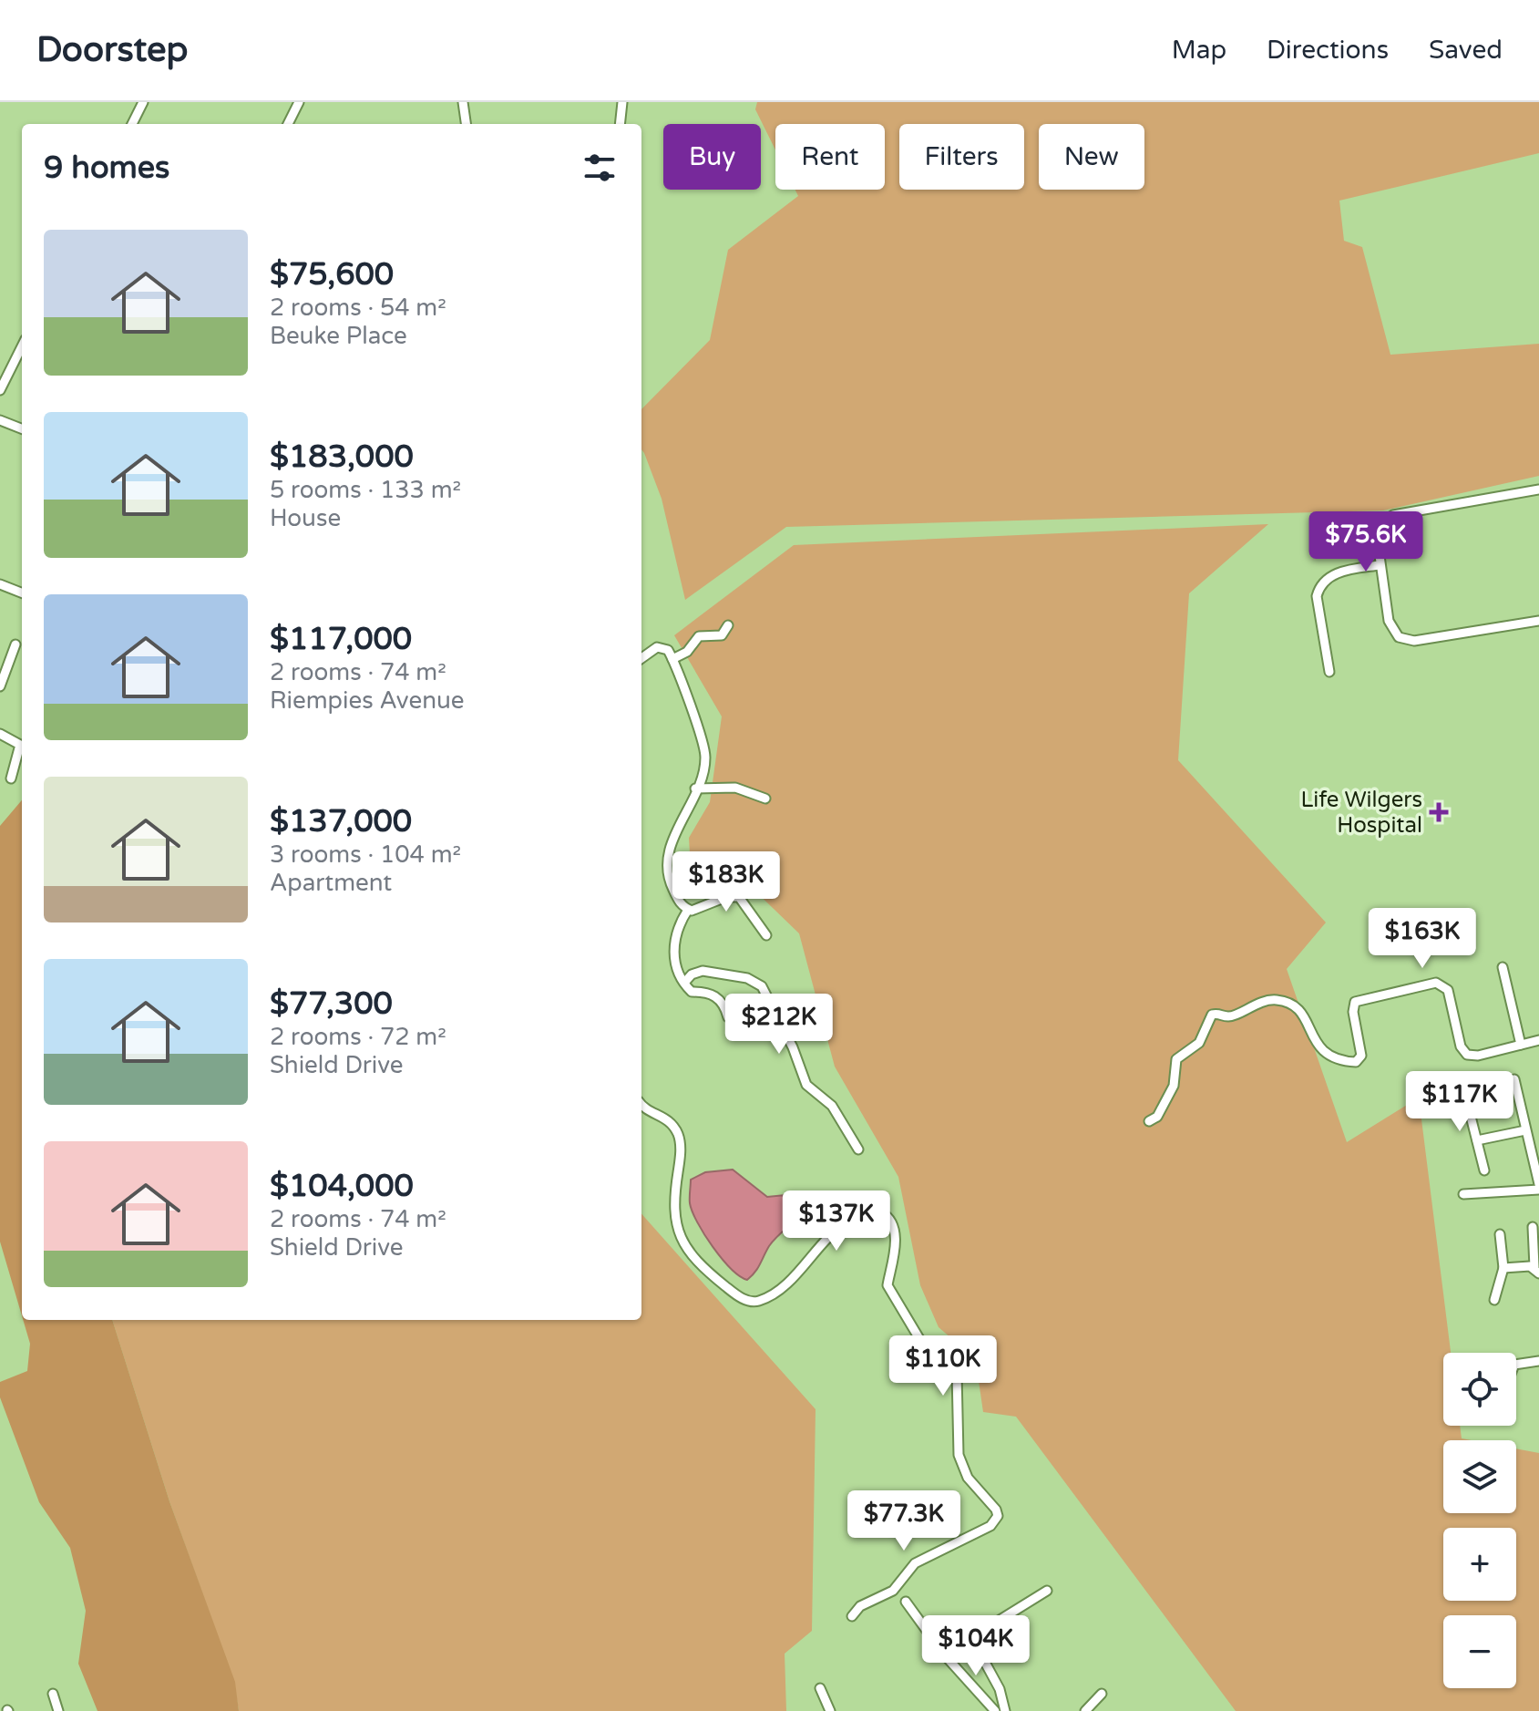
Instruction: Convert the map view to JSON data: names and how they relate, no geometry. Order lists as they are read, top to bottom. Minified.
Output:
{"places":{"health":["Life Wilgers Hospital"]},"page":{"header":"Doorstep","nav":["Map","Directions","Saved"],"chip":["Buy","Rent","Filters","New"],"heading":"9 homes","list":[{"name":"$75,600","note":"2 rooms · 54 m² · Beuke Place"},{"name":"$183,000","note":"5 rooms · 133 m² · House"},{"name":"$117,000","note":"2 rooms · 74 m² · Riempies Avenue"},{"name":"$137,000","note":"3 rooms · 104 m² · Apartment"},{"name":"$77,300","note":"2 rooms · 72 m² · Shield Drive"},{"name":"$104,000","note":"2 rooms · 74 m² · Shield Drive"}],"price":["$75.6K","$183K","$163K","$212K","$117K","$137K","$110K","$77.3K","$104K"],"map_buttons":["+","−"]}}
